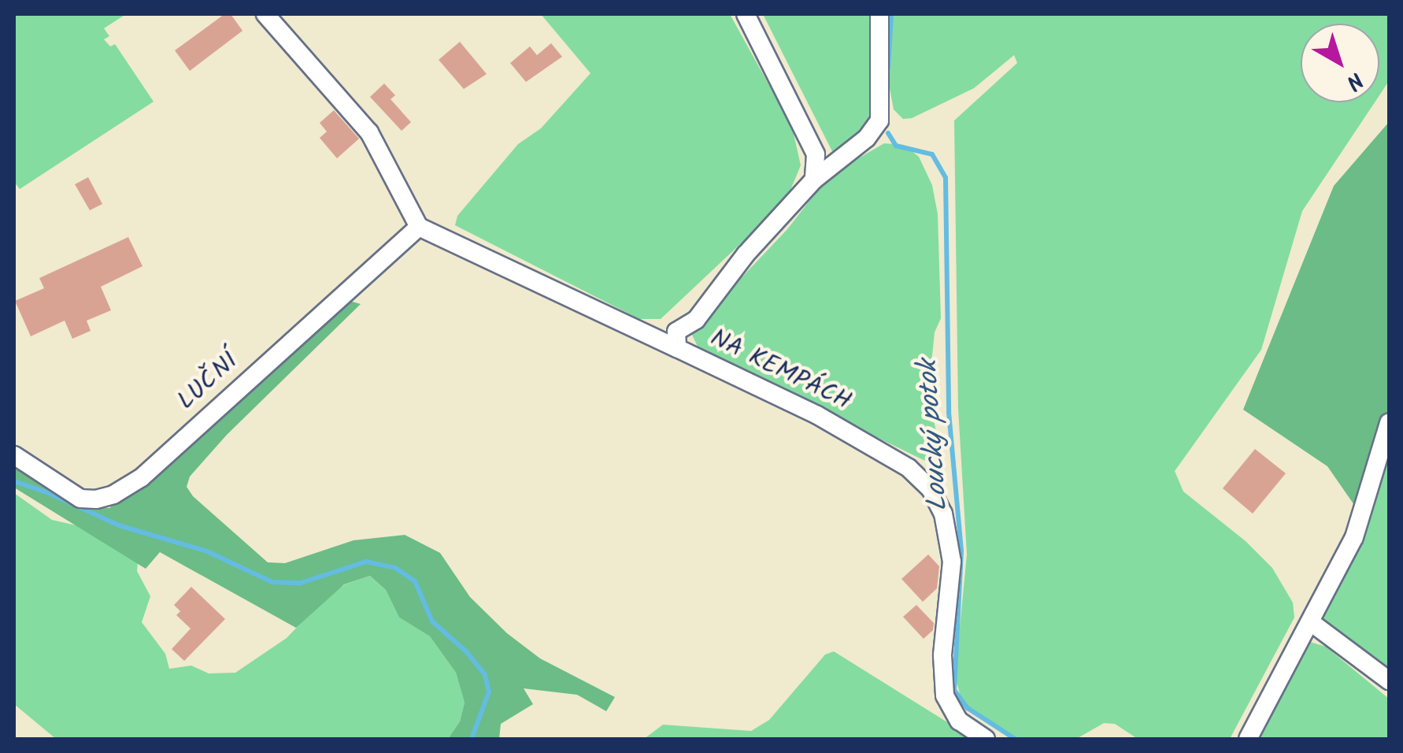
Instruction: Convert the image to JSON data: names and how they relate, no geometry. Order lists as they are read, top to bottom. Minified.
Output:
{"streets":{"street":["NA KEMPÁCH","LUČNÍ"]},"water":["Loucký potok"],"north":"bottom right"}
